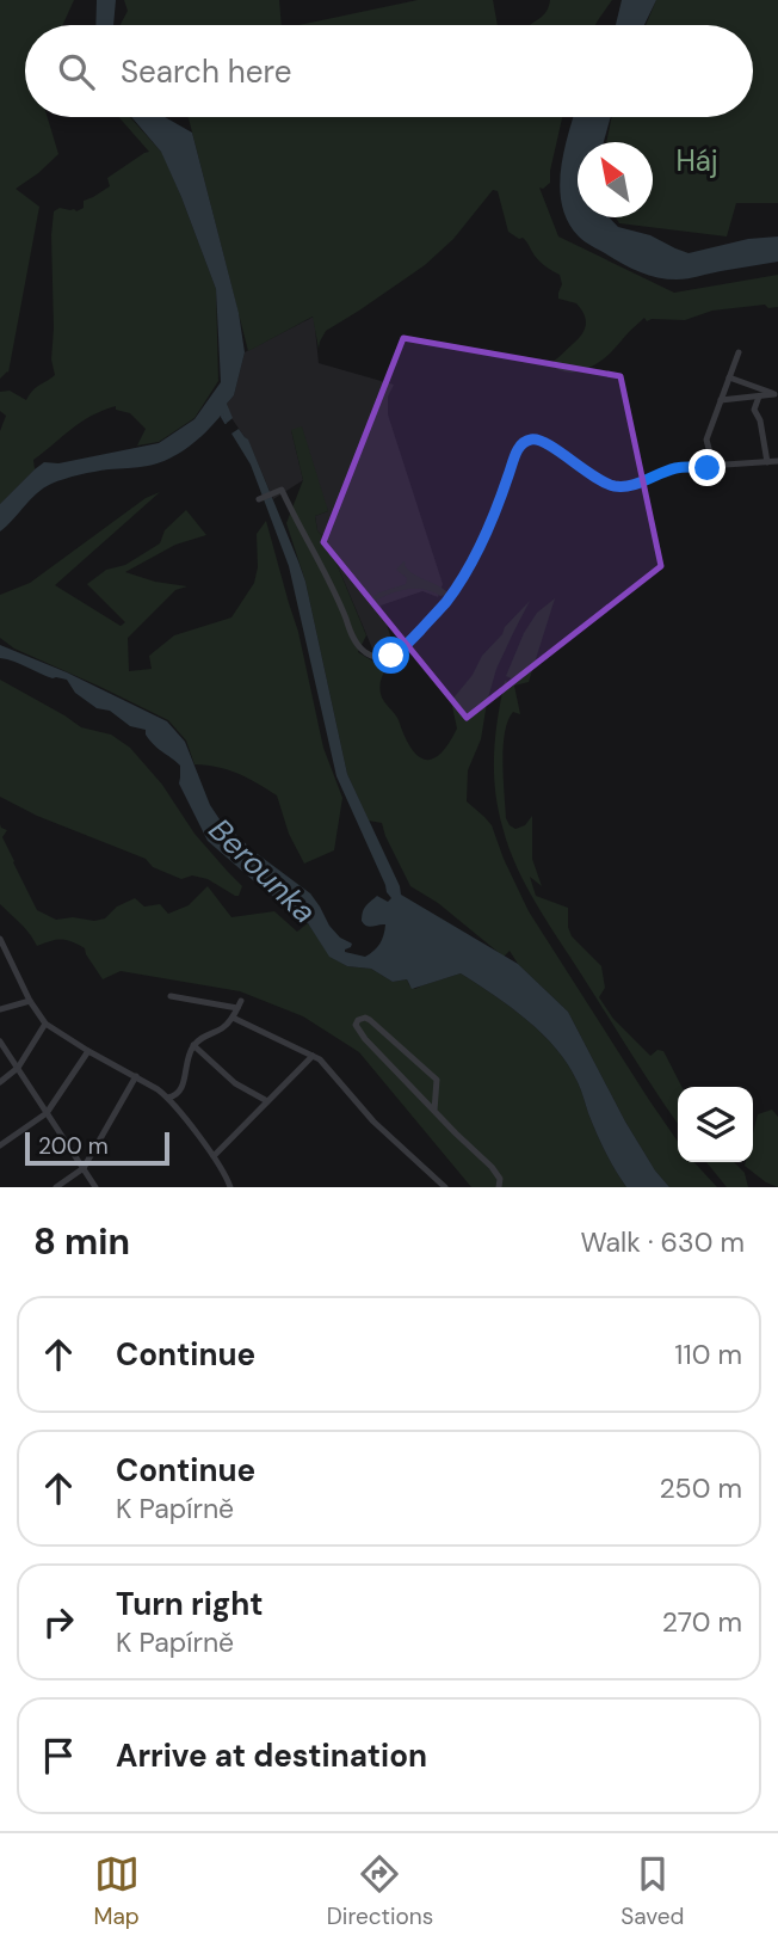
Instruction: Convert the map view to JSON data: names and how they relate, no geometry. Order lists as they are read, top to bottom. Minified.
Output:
{"water":["Berounka"],"parks":["Háj"],"scale_bar":"200 m","north":"top left","page":{"search":"Search here","scale":"200 m","heading":["8 min","Walk · 630 m"],"list":[["Continue","110 m"],["Continue","K Papírně","250 m"],["Turn right","K Papírně","270 m"],"Arrive at destination"],"nav":["Map","Directions","Saved"]}}
